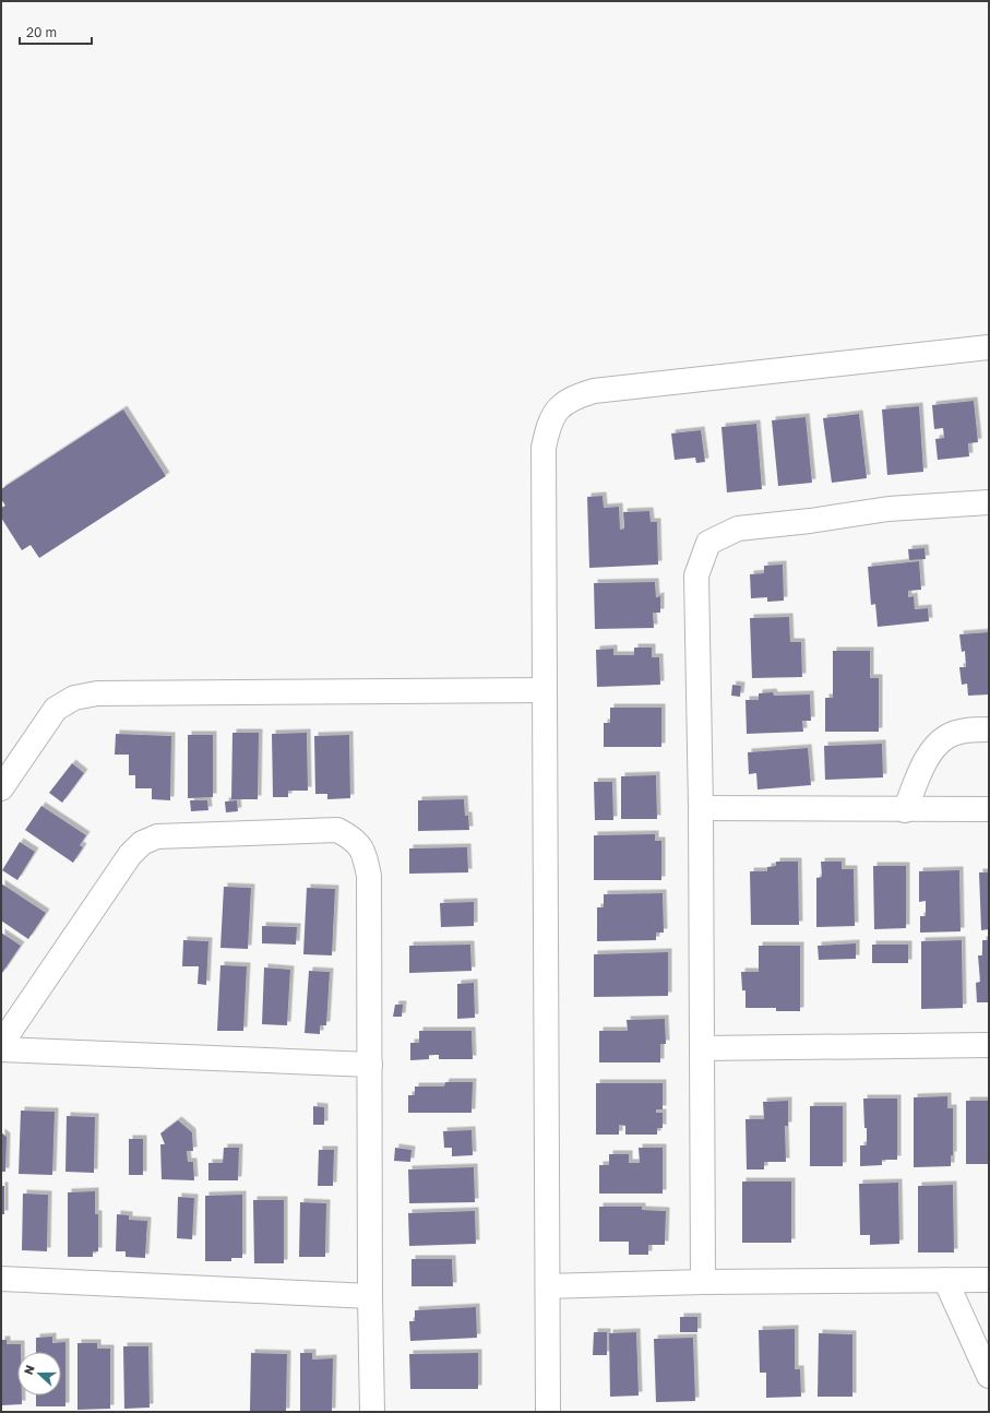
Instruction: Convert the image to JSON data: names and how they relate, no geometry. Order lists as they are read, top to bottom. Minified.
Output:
{"scale_bar":"20 m","north":"left"}
